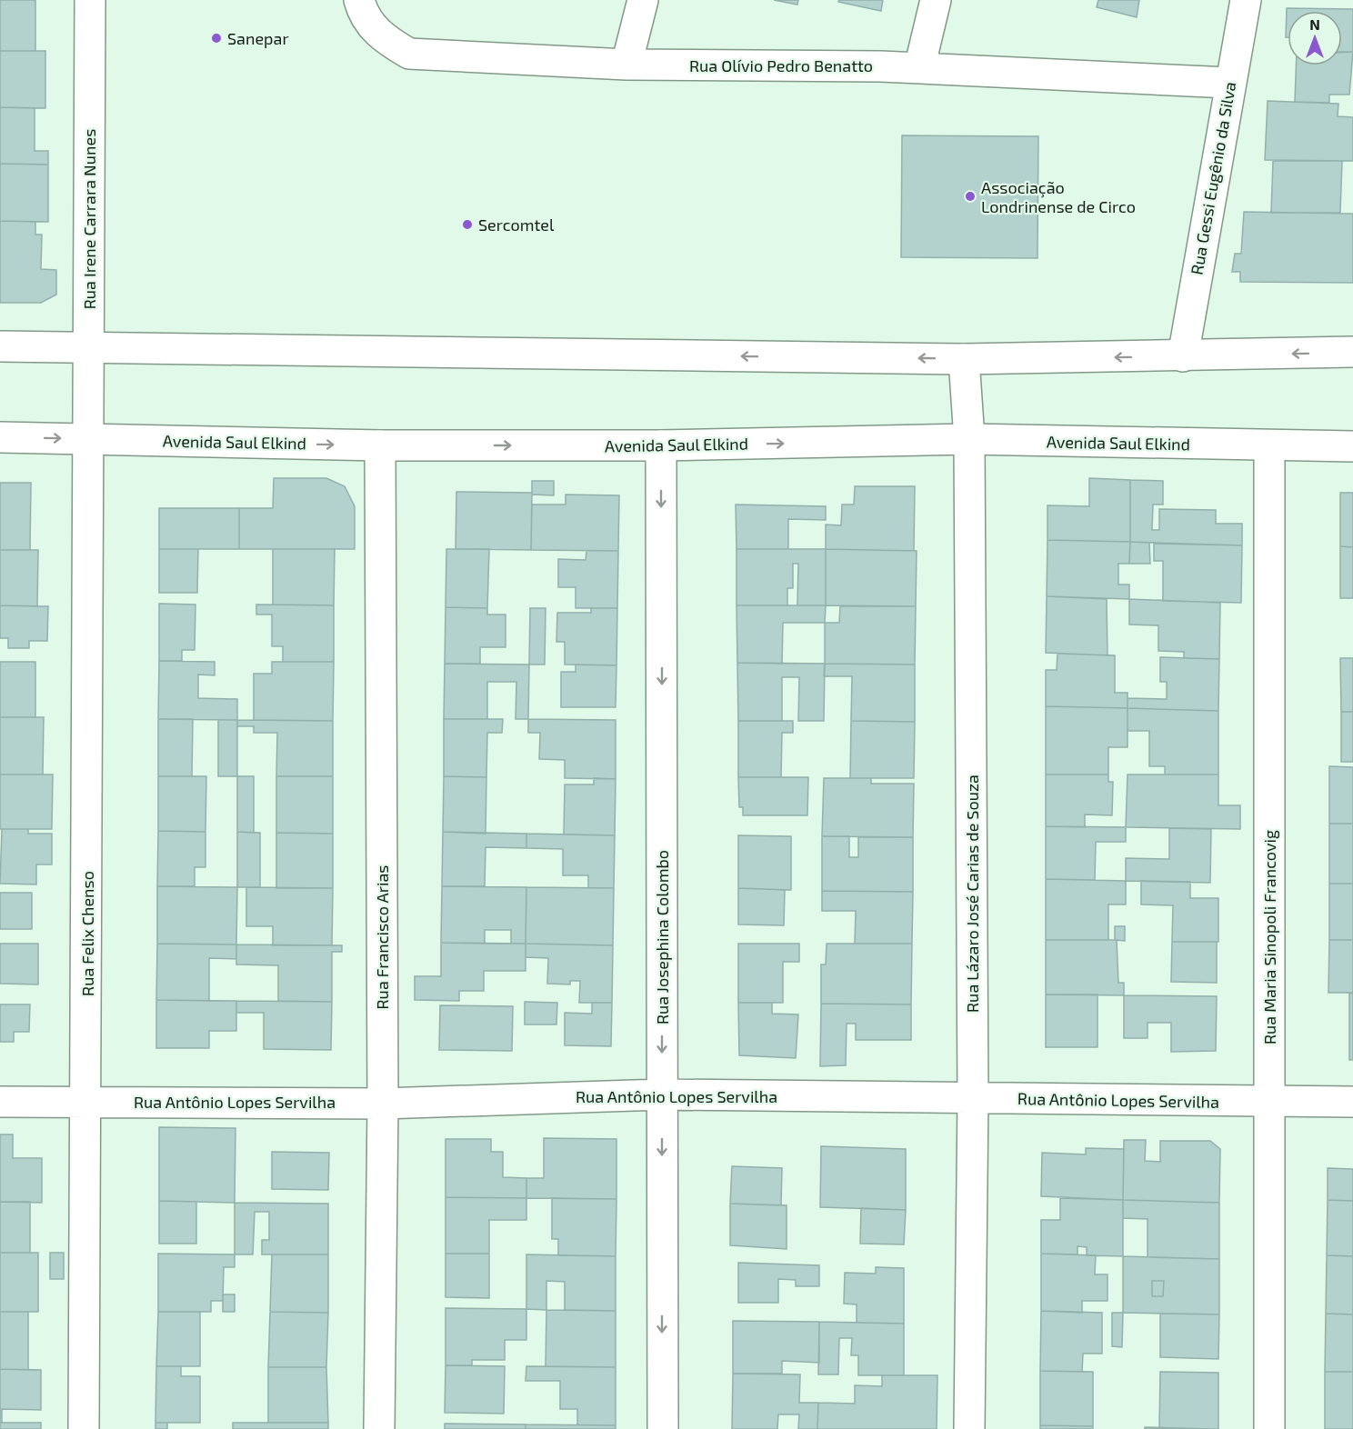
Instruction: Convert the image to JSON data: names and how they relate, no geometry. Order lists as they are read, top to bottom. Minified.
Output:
{"streets":{"street":["Rua Olívio Pedro Benatto","Rua Gessi Eugênio da Silva","Rua Irene Carrara Nunes","Avenida Saul Elkind","Rua Lázaro José Carias de Souza","Rua Felix Chenso","Rua Francisco Arias","Rua Josephina Colombo","Rua Maria Sinopoli Francovig","Rua Antônio Lopes Servilha"]},"crossings":[["Rua Olívio Pedro Benatto","Rua Gessi Eugênio da Silva"],["Rua Irene Carrara Nunes","Avenida Saul Elkind"],["Rua Irene Carrara Nunes","Rua Felix Chenso"],["Avenida Saul Elkind","Rua Lázaro José Carias de Souza"],["Avenida Saul Elkind","Rua Felix Chenso"],["Avenida Saul Elkind","Rua Francisco Arias"],["Avenida Saul Elkind","Rua Josephina Colombo"],["Avenida Saul Elkind","Rua Maria Sinopoli Francovig"],["Rua Lázaro José Carias de Souza","Rua Antônio Lopes Servilha"],["Rua Felix Chenso","Rua Antônio Lopes Servilha"],["Rua Francisco Arias","Rua Antônio Lopes Servilha"],["Rua Josephina Colombo","Rua Antônio Lopes Servilha"],["Rua Maria Sinopoli Francovig","Rua Antônio Lopes Servilha"]],"one_way":["Rua Josephina Colombo"],"places":["Sanepar","Associação Londrinense de Circo","Sercomtel"],"north":"top"}
